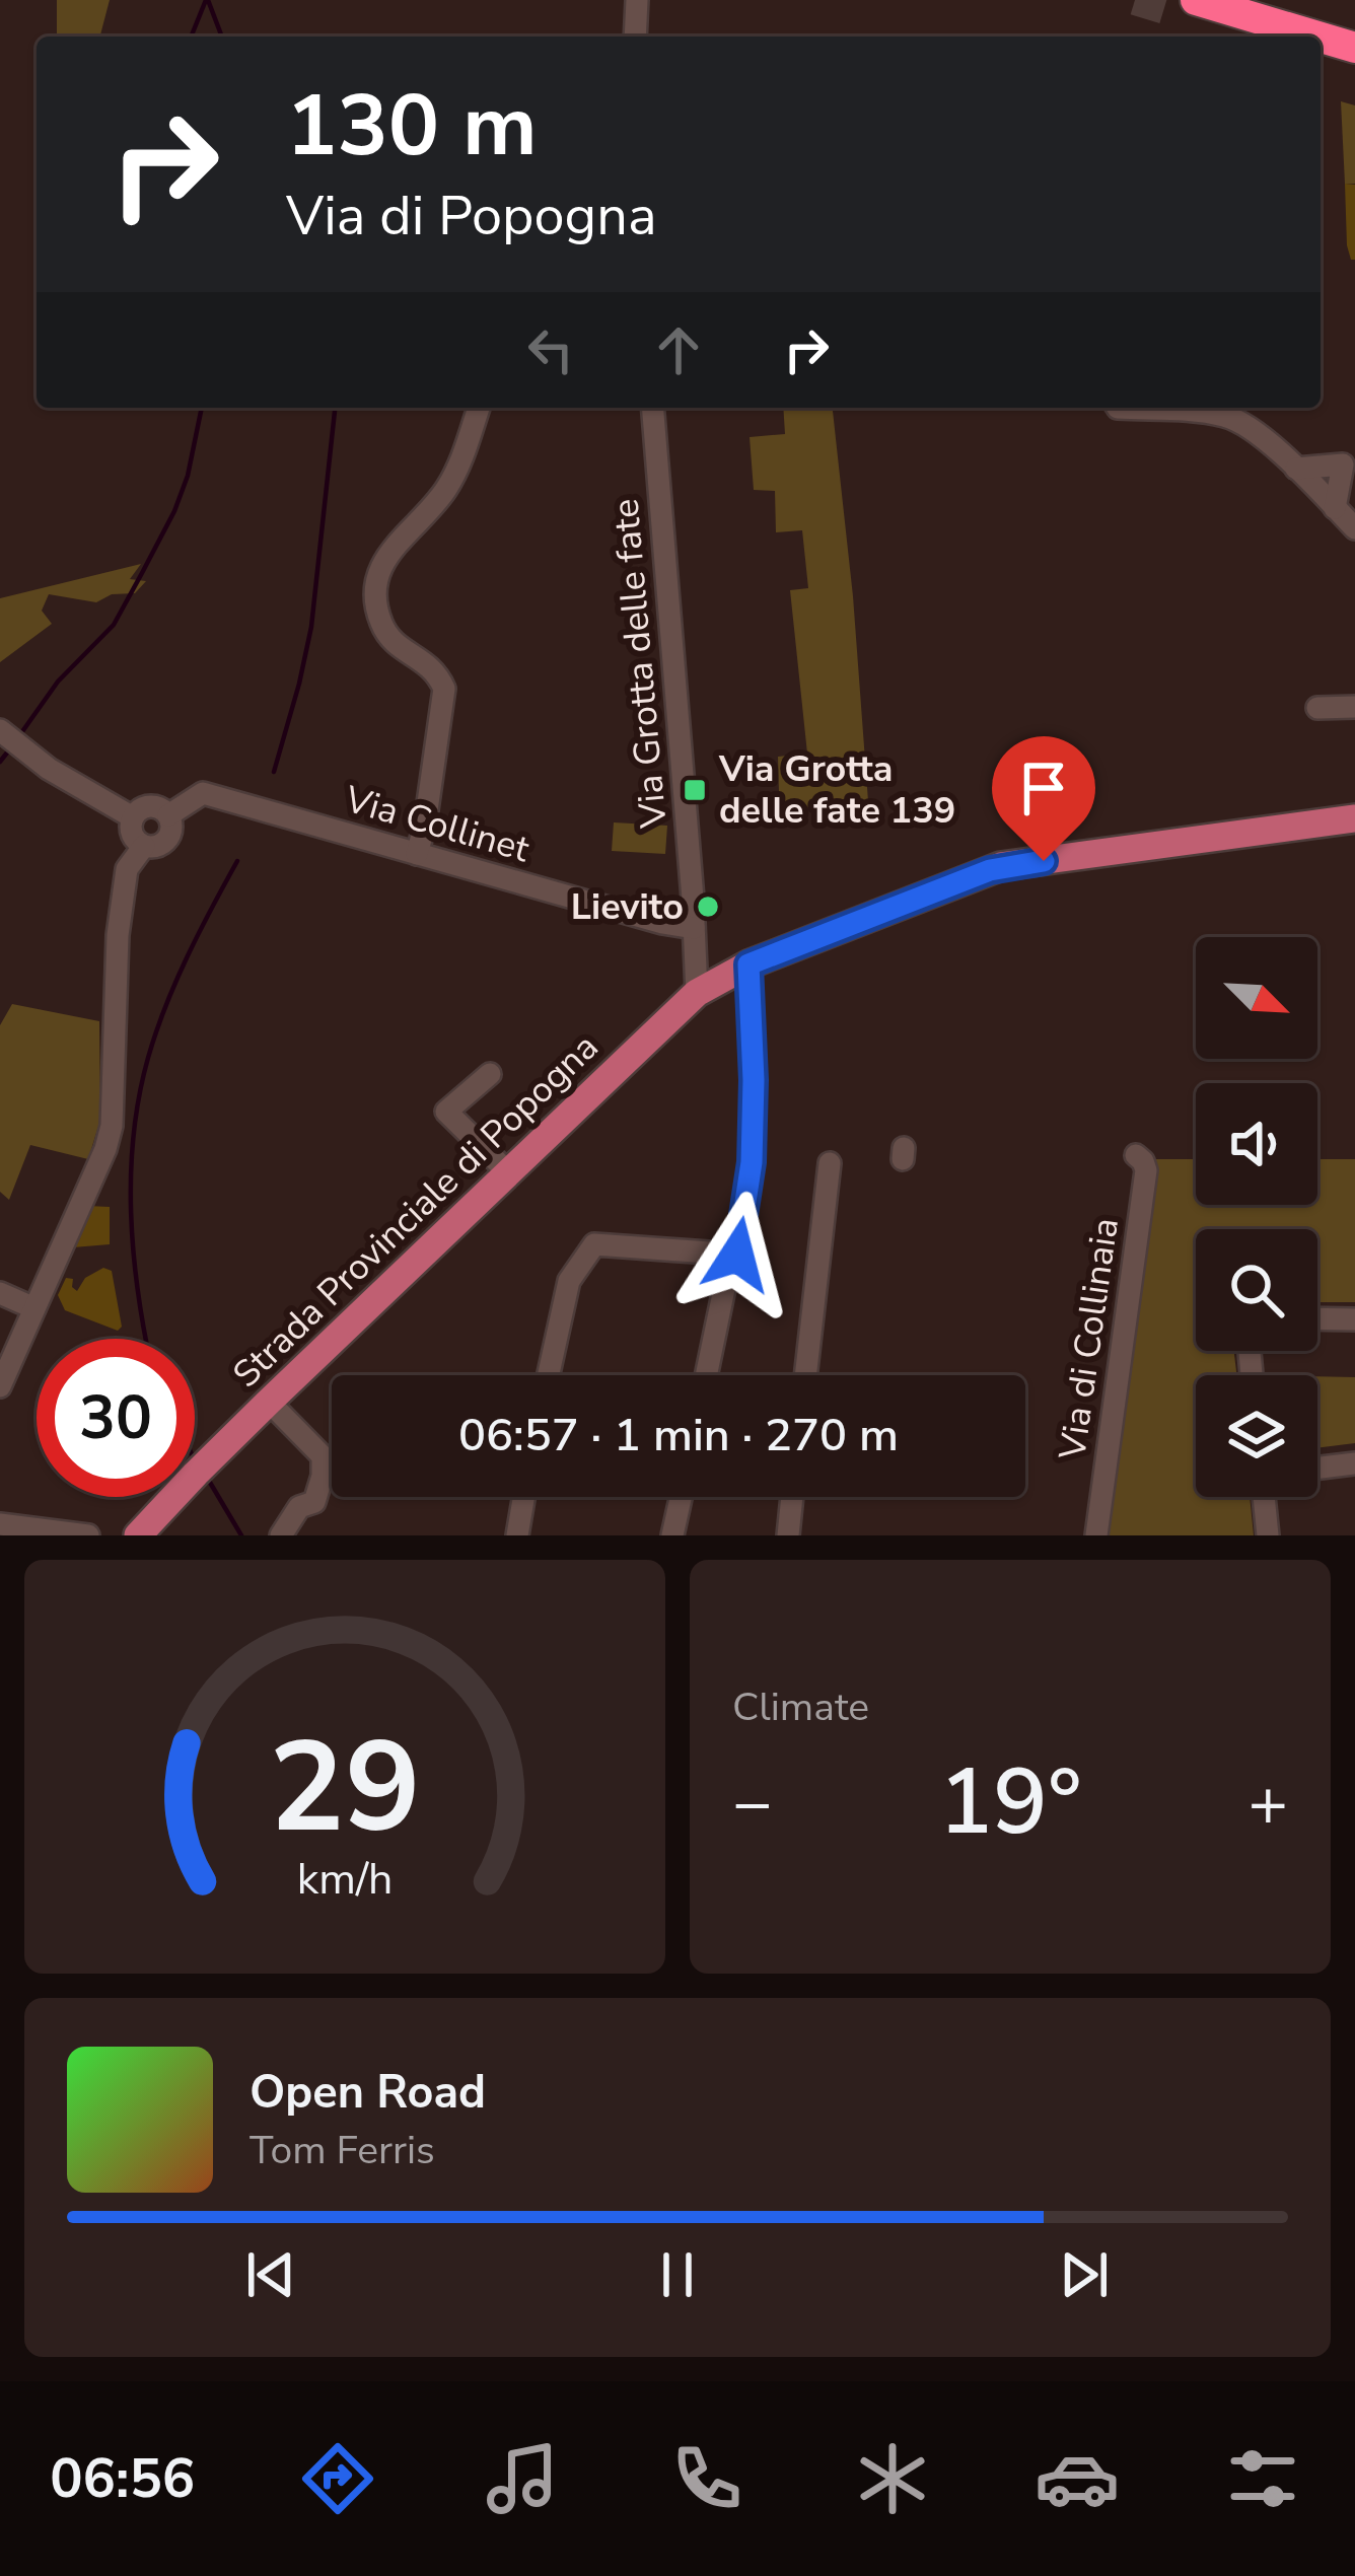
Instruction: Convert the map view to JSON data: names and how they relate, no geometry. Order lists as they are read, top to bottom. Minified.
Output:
{"streets":{"main road":["Strada Provinciale di Popogna"],"street":["Via Grotta delle fate","Via Collinet","Via di Collinaia"]},"crossings":[["Via Grotta delle fate","Via Collinet"],["Via Grotta delle fate","Strada Provinciale di Popogna"]],"places":{"transit":["Via Grotta delle fate 139"],"other":["Lievito"]},"north":"bottom right","page":{"turn":["130 m","Via di Popogna"],"limit":"30","trip":"06:57 · 1 min · 270 m","tile":"Climate","heat":["−","19°","+"],"song":["Open Road","Tom Ferris"],"tabs":"06:56","gauge":["29","km/h"]}}
